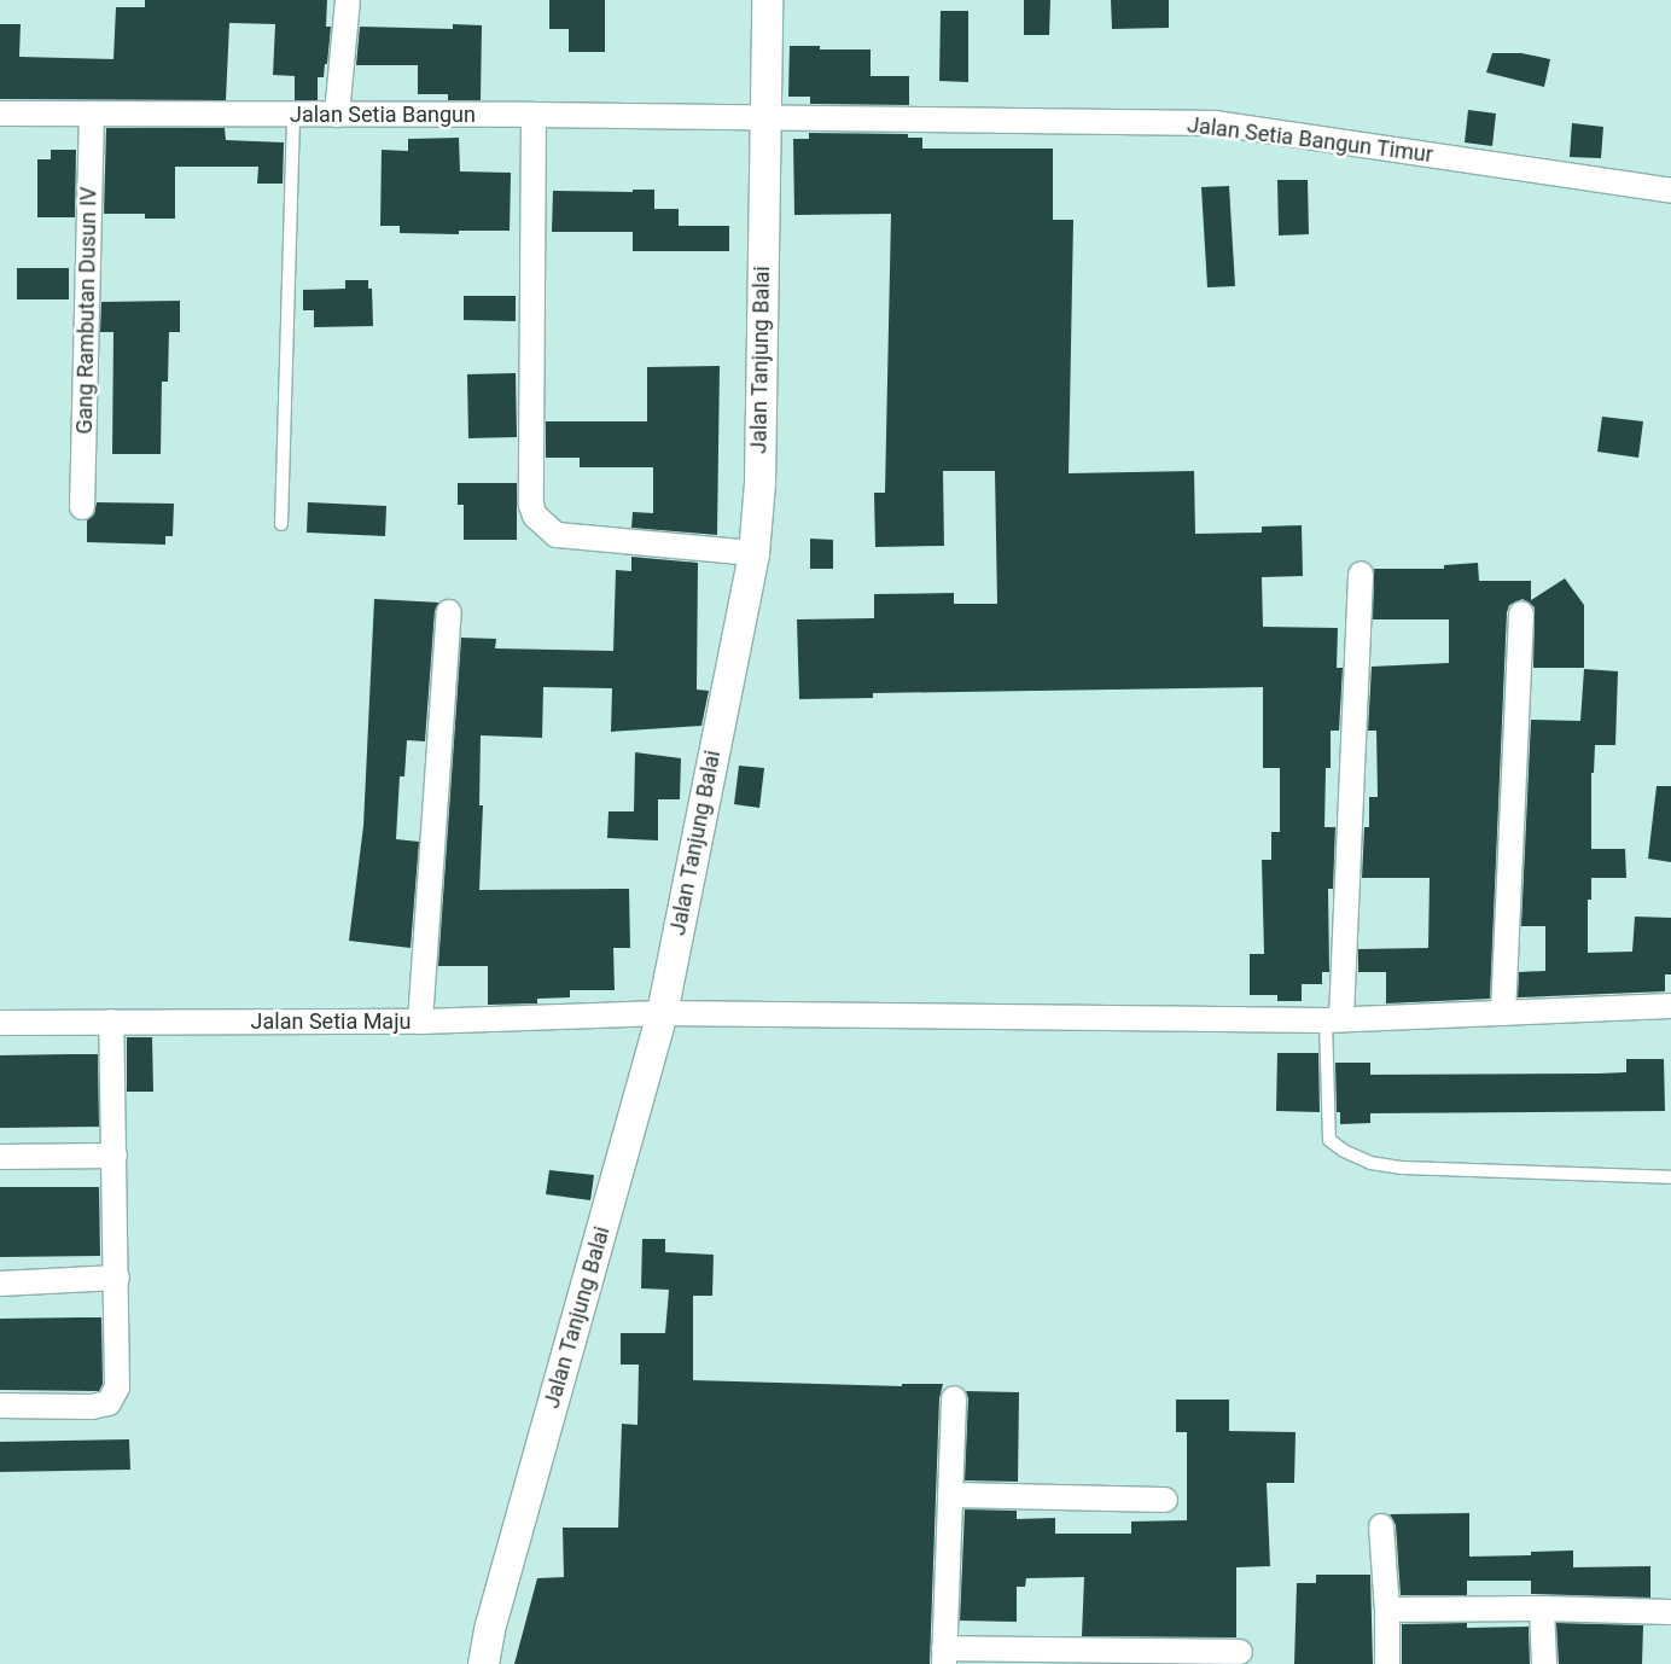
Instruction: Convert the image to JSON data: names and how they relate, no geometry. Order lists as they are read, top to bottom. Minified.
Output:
{"streets":{"street":["Jalan Setia Bangun","Jalan Setia Bangun Timur","Gang Rambutan Dusun IV","Jalan Tanjung Balai","Jalan Setia Maju"]},"crossings":[["Jalan Setia Bangun","Jalan Setia Bangun Timur"],["Jalan Setia Bangun","Gang Rambutan Dusun IV"],["Jalan Setia Bangun","Jalan Tanjung Balai"],["Jalan Setia Bangun Timur","Jalan Tanjung Balai"],["Jalan Tanjung Balai","Jalan Setia Maju"]]}
